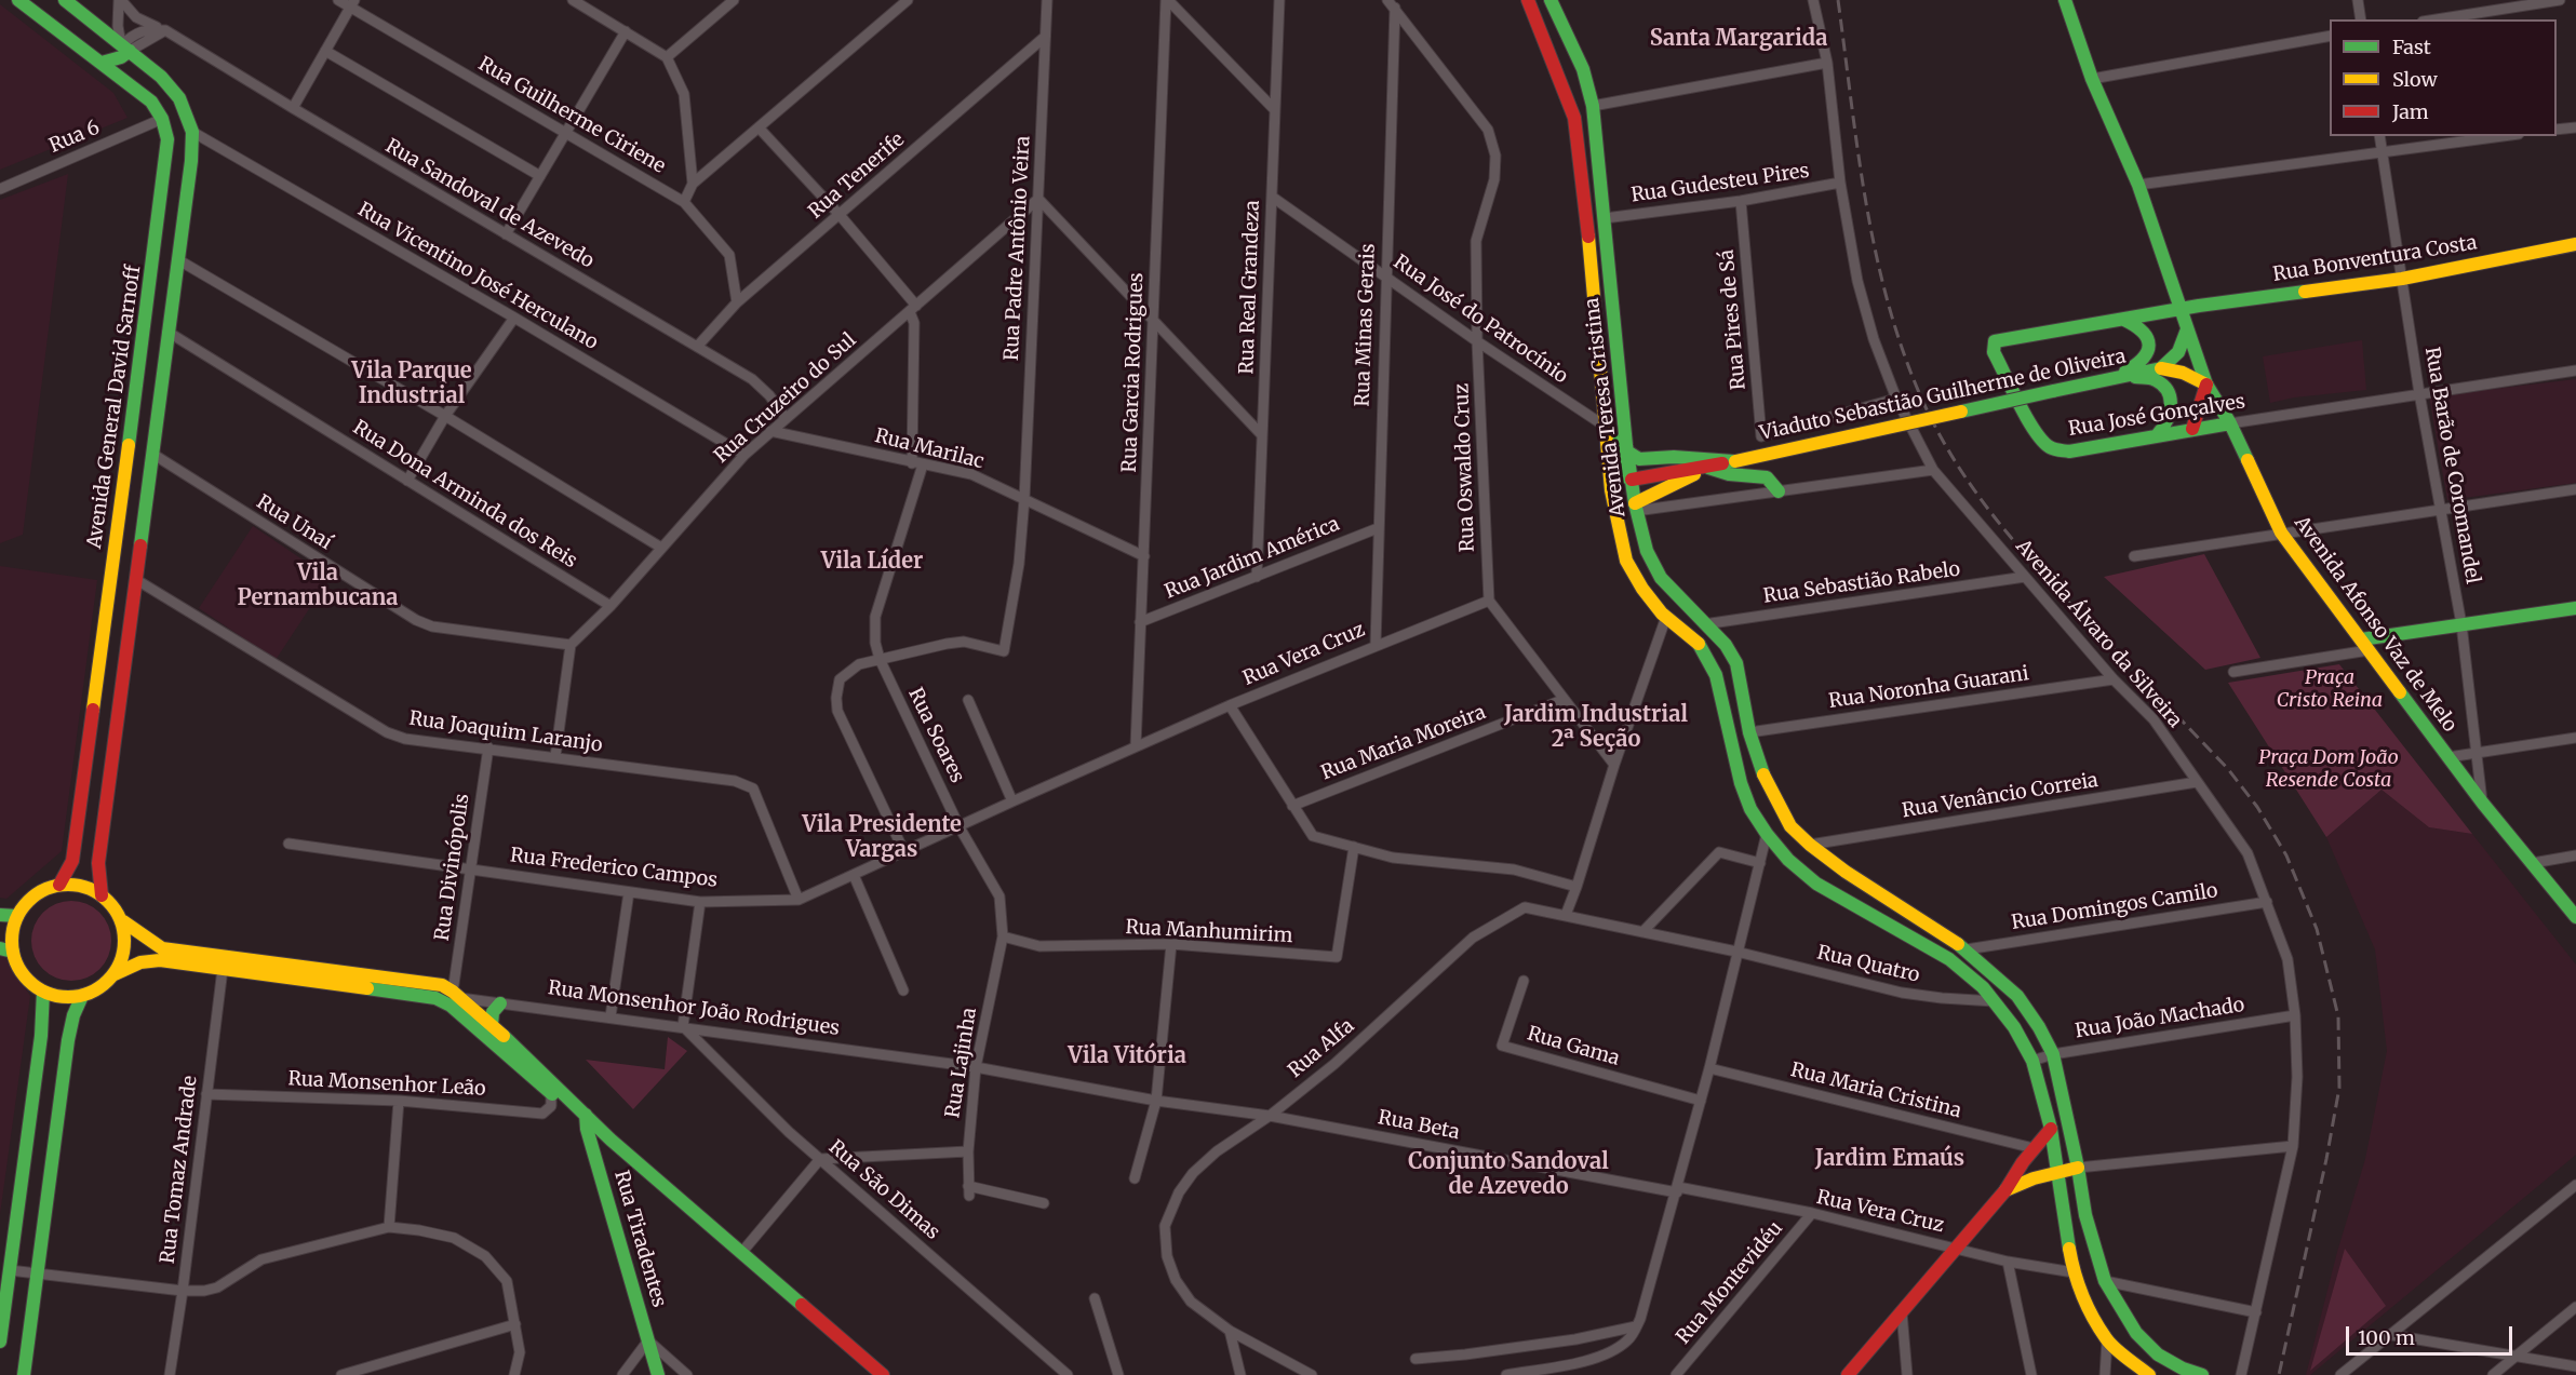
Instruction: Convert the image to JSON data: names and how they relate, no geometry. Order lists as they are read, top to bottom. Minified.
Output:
{"streets":{"street":["Rua Guilherme Ciriene","Rua 6","Rua Tenerife","Rua Gudesteu Pires","Rua Sandoval de Azevedo","Rua Padre Antônio Veira","Rua Bonventura Costa","Rua Vicentino José Herculano","Rua Real Grandeza","Rua José do Patrocínio","Rua Pires de Sá","Rua Minas Gerais","Rua Garcia Rodrigues","Viaduto Sebastião Guilherme de Oliveira","Rua Cruzeiro do Sul","Avenida General David Sarnoff","Avenida Teresa Cristina","Rua José Gonçalves","Rua Marilac","Rua Barão de Coromandel","Rua Oswaldo Cruz","Rua Dona Arminda dos Reis","Rua Unaí","Rua Jardim América","Rua Sebastião Rabelo","Avenida Afonso Vaz de Melo","Avenida Álvaro da Silveira","Rua Vera Cruz","Rua Noronha Guarani","Rua Joaquim Laranjo","Rua Soares","Rua Maria Moreira","Rua Venâncio Correia","Rua Divinópolis","Rua Frederico Campos","Rua Domingos Camilo","Rua Manhumirim","Rua Quatro","Rua Monsenhor João Rodrigues","Rua João Machado","Rua Gama","Rua Alfa","Rua Lajinha","Rua Monsenhor Leão","Rua Maria Cristina","Rua Beta","Rua Tomaz Andrade","Rua São Dimas","Rua Tiradentes","Rua Montevidéu"]},"crossings":[["Rua Guilherme Ciriene","Rua Tenerife"],["Rua 6","Avenida General David Sarnoff"],["Rua Tenerife","Rua Sandoval de Azevedo"],["Rua Tenerife","Rua Padre Antônio Veira"],["Rua Gudesteu Pires","Rua Pires de Sá"],["Rua Gudesteu Pires","Avenida Teresa Cristina"],["Rua Gudesteu Pires","Avenida Álvaro da Silveira"],["Rua Sandoval de Azevedo","Rua Cruzeiro do Sul"],["Rua Padre Antônio Veira","Rua Cruzeiro do Sul"],["Rua Padre Antônio Veira","Rua Marilac"],["Rua Padre Antônio Veira","Rua Soares"],["Rua Bonventura Costa","Rua José Gonçalves"],["Rua Bonventura Costa","Rua Barão de Coromandel"],["Rua Bonventura Costa","Avenida Afonso Vaz de Melo"],["Rua Vicentino José Herculano","Rua Cruzeiro do Sul"],["Rua Real Grandeza","Rua José do Patrocínio"],["Rua Real Grandeza","Rua Jardim América"],["Rua José do Patrocínio","Rua Minas Gerais"],["Rua José do Patrocínio","Avenida Teresa Cristina"],["Rua José do Patrocínio","Rua Oswaldo Cruz"],["Rua Pires de Sá","Avenida Álvaro da Silveira"],["Rua Minas Gerais","Rua Oswaldo Cruz"],["Rua Minas Gerais","Rua Jardim América"],["Rua Minas Gerais","Rua Vera Cruz"],["Rua Garcia Rodrigues","Rua Marilac"],["Rua Garcia Rodrigues","Rua Jardim América"],["Rua Garcia Rodrigues","Rua Vera Cruz"],["Rua Garcia Rodrigues","Rua Frederico Campos"],["Viaduto Sebastião Guilherme de Oliveira","Avenida Teresa Cristina"],["Viaduto Sebastião Guilherme de Oliveira","Avenida Afonso Vaz de Melo"],["Rua Cruzeiro do Sul","Rua Marilac"],["Rua Cruzeiro do Sul","Rua Dona Arminda dos Reis"],["Rua Cruzeiro do Sul","Rua Unaí"],["Rua Cruzeiro do Sul","Rua Soares"],["Avenida General David Sarnoff","Rua Monsenhor João Rodrigues"],["Avenida Teresa Cristina","Rua Sebastião Rabelo"],["Avenida Teresa Cristina","Rua Vera Cruz"],["Avenida Teresa Cristina","Rua Noronha Guarani"],["Avenida Teresa Cristina","Rua Venâncio Correia"],["Avenida Teresa Cristina","Rua Domingos Camilo"],["Avenida Teresa Cristina","Rua Quatro"],["Avenida Teresa Cristina","Rua João Machado"],["Rua José Gonçalves","Rua Barão de Coromandel"],["Rua José Gonçalves","Avenida Afonso Vaz de Melo"],["Rua Marilac","Rua Soares"],["Rua Barão de Coromandel","Avenida Afonso Vaz de Melo"],["Rua Oswaldo Cruz","Rua Vera Cruz"],["Rua Sebastião Rabelo","Avenida Álvaro da Silveira"],["Avenida Álvaro da Silveira","Rua Noronha Guarani"],["Avenida Álvaro da Silveira","Rua Venâncio Correia"],["Avenida Álvaro da Silveira","Rua Domingos Camilo"],["Avenida Álvaro da Silveira","Rua João Machado"],["Rua Vera Cruz","Rua Frederico Campos"],["Rua Vera Cruz","Rua Beta"],["Rua Vera Cruz","Rua Montevidéu"],["Rua Joaquim Laranjo","Rua Divinópolis"],["Rua Joaquim Laranjo","Rua Frederico Campos"],["Rua Soares","Rua Frederico Campos"],["Rua Soares","Rua Manhumirim"],["Rua Soares","Rua Lajinha"],["Rua Divinópolis","Rua Frederico Campos"],["Rua Divinópolis","Rua Monsenhor João Rodrigues"],["Rua Manhumirim","Rua Lajinha"],["Rua Quatro","Rua Alfa"],["Rua Monsenhor João Rodrigues","Rua Alfa"],["Rua Monsenhor João Rodrigues","Rua Lajinha"],["Rua Monsenhor João Rodrigues","Rua Beta"],["Rua Monsenhor João Rodrigues","Rua Tomaz Andrade"],["Rua Monsenhor João Rodrigues","Rua São Dimas"],["Rua Alfa","Rua Beta"],["Rua Monsenhor Leão","Rua Tomaz Andrade"]],"districts":["Santa Margarida","Vila Parque Industrial","Vila Líder","Vila Pernambucana","Jardim Industrial 2ª Seção","Vila Presidente Vargas","Vila Vitória","Jardim Emaús","Conjunto Sandoval de Azevedo"],"parks":["Praça Cristo Reina","Praça Dom João Resende Costa"],"legend":["Fast","Slow","Jam"],"scale_bar":"100 m"}
